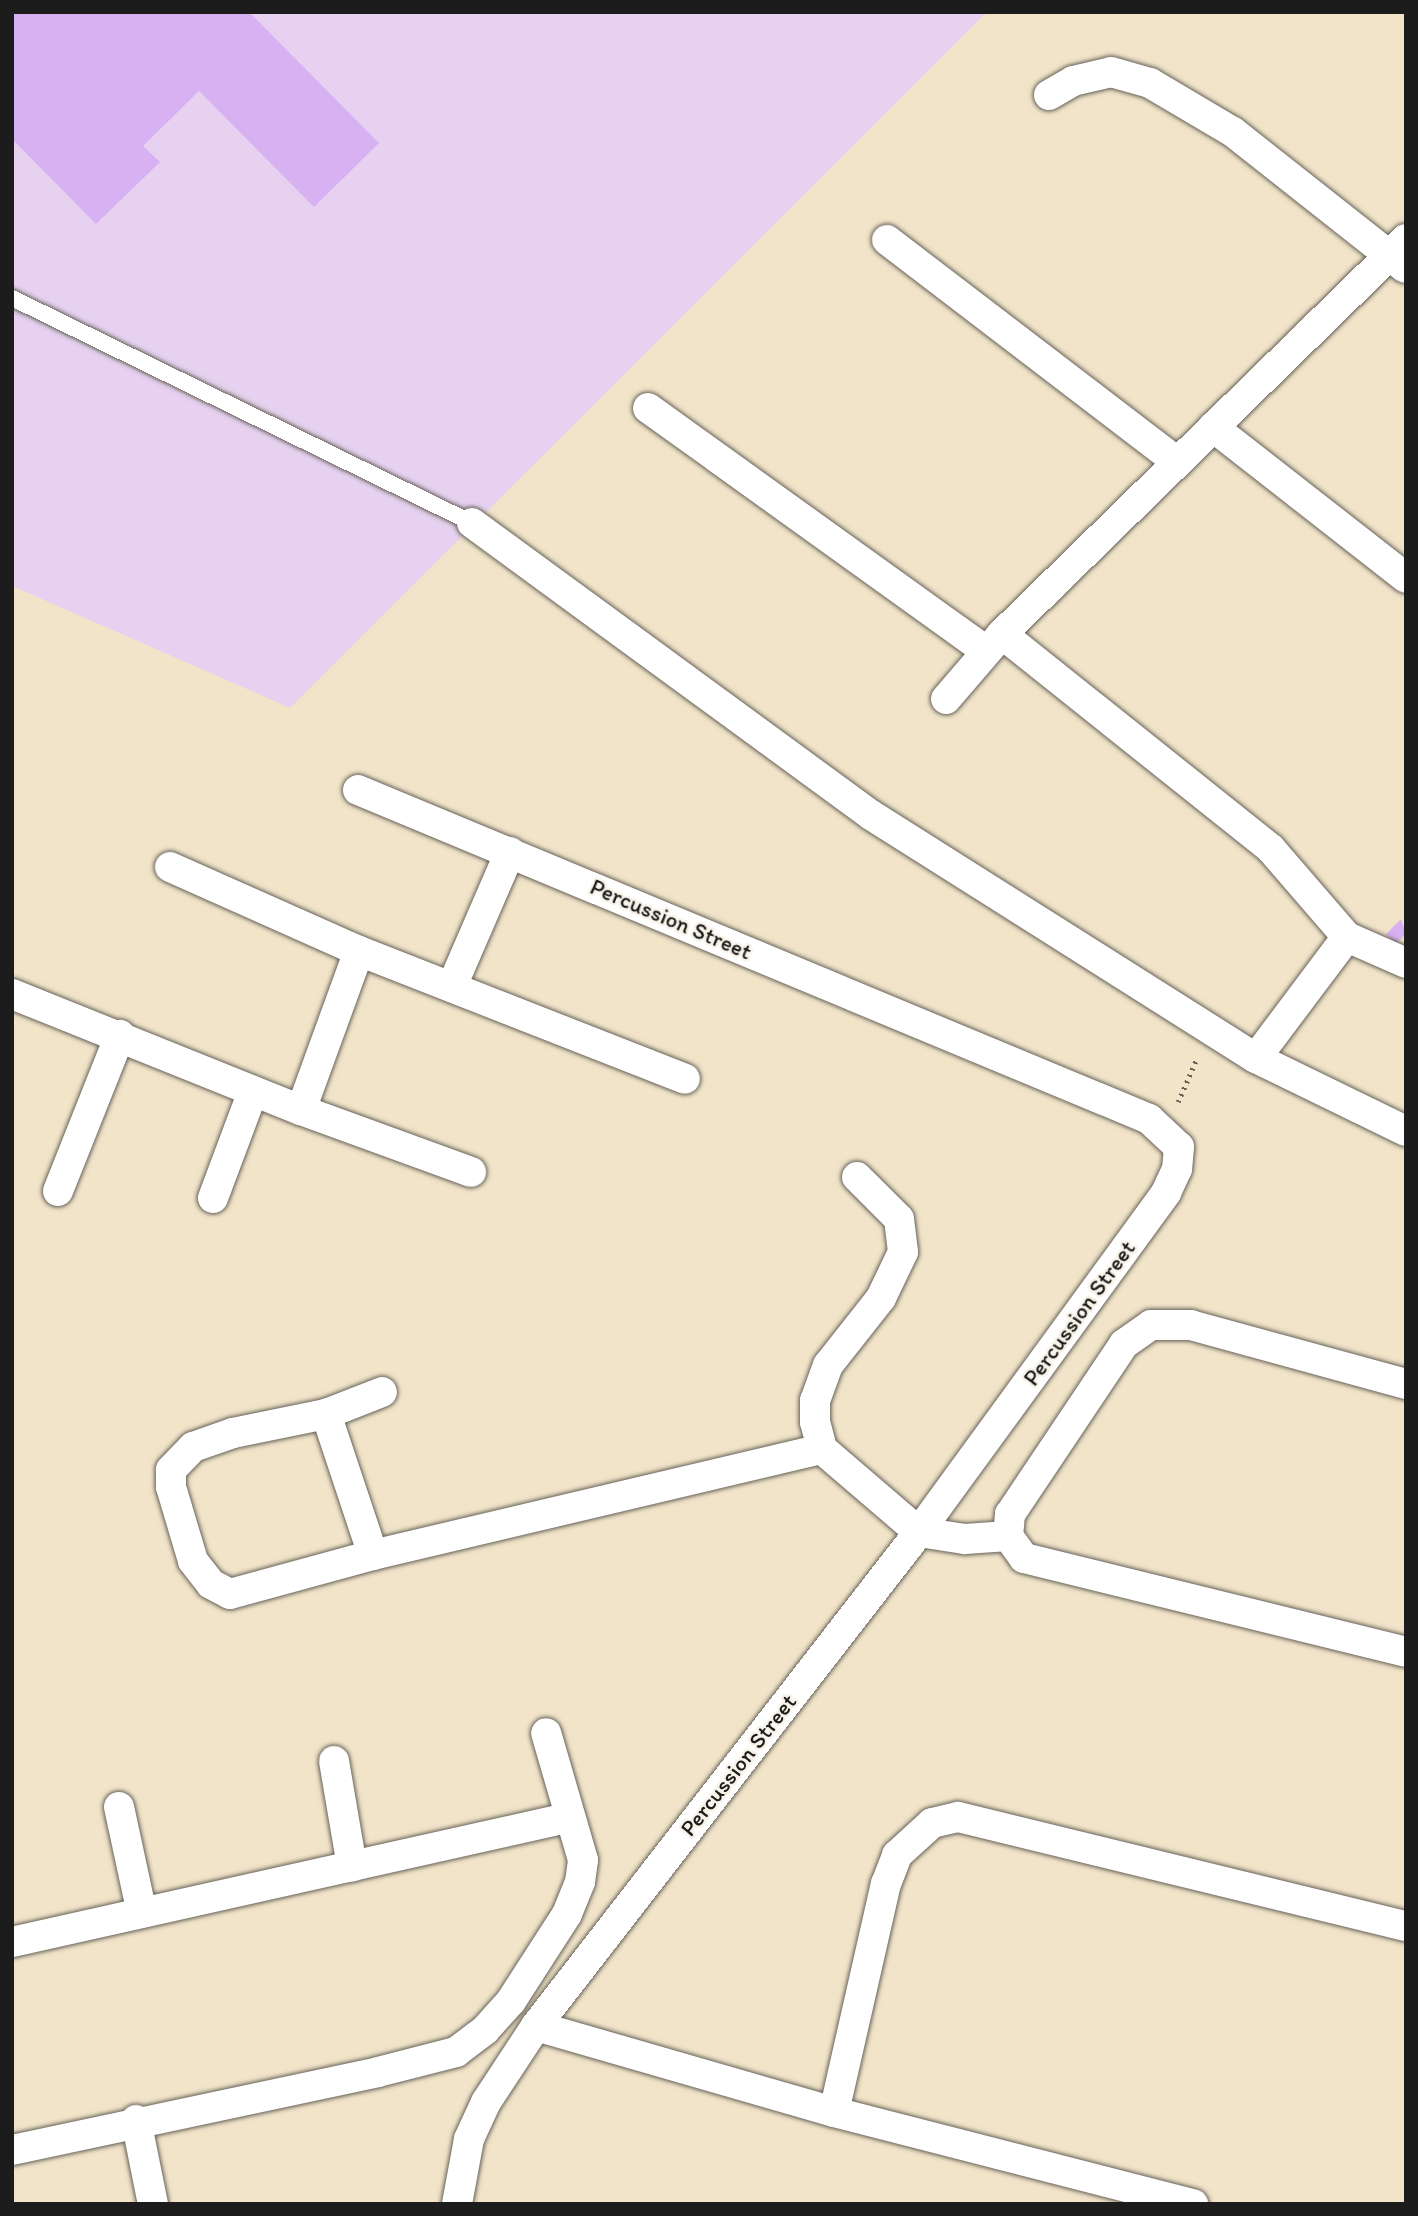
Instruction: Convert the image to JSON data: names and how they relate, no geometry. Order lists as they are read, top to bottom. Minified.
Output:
{"streets":{"street":["Percussion Street"]}}
